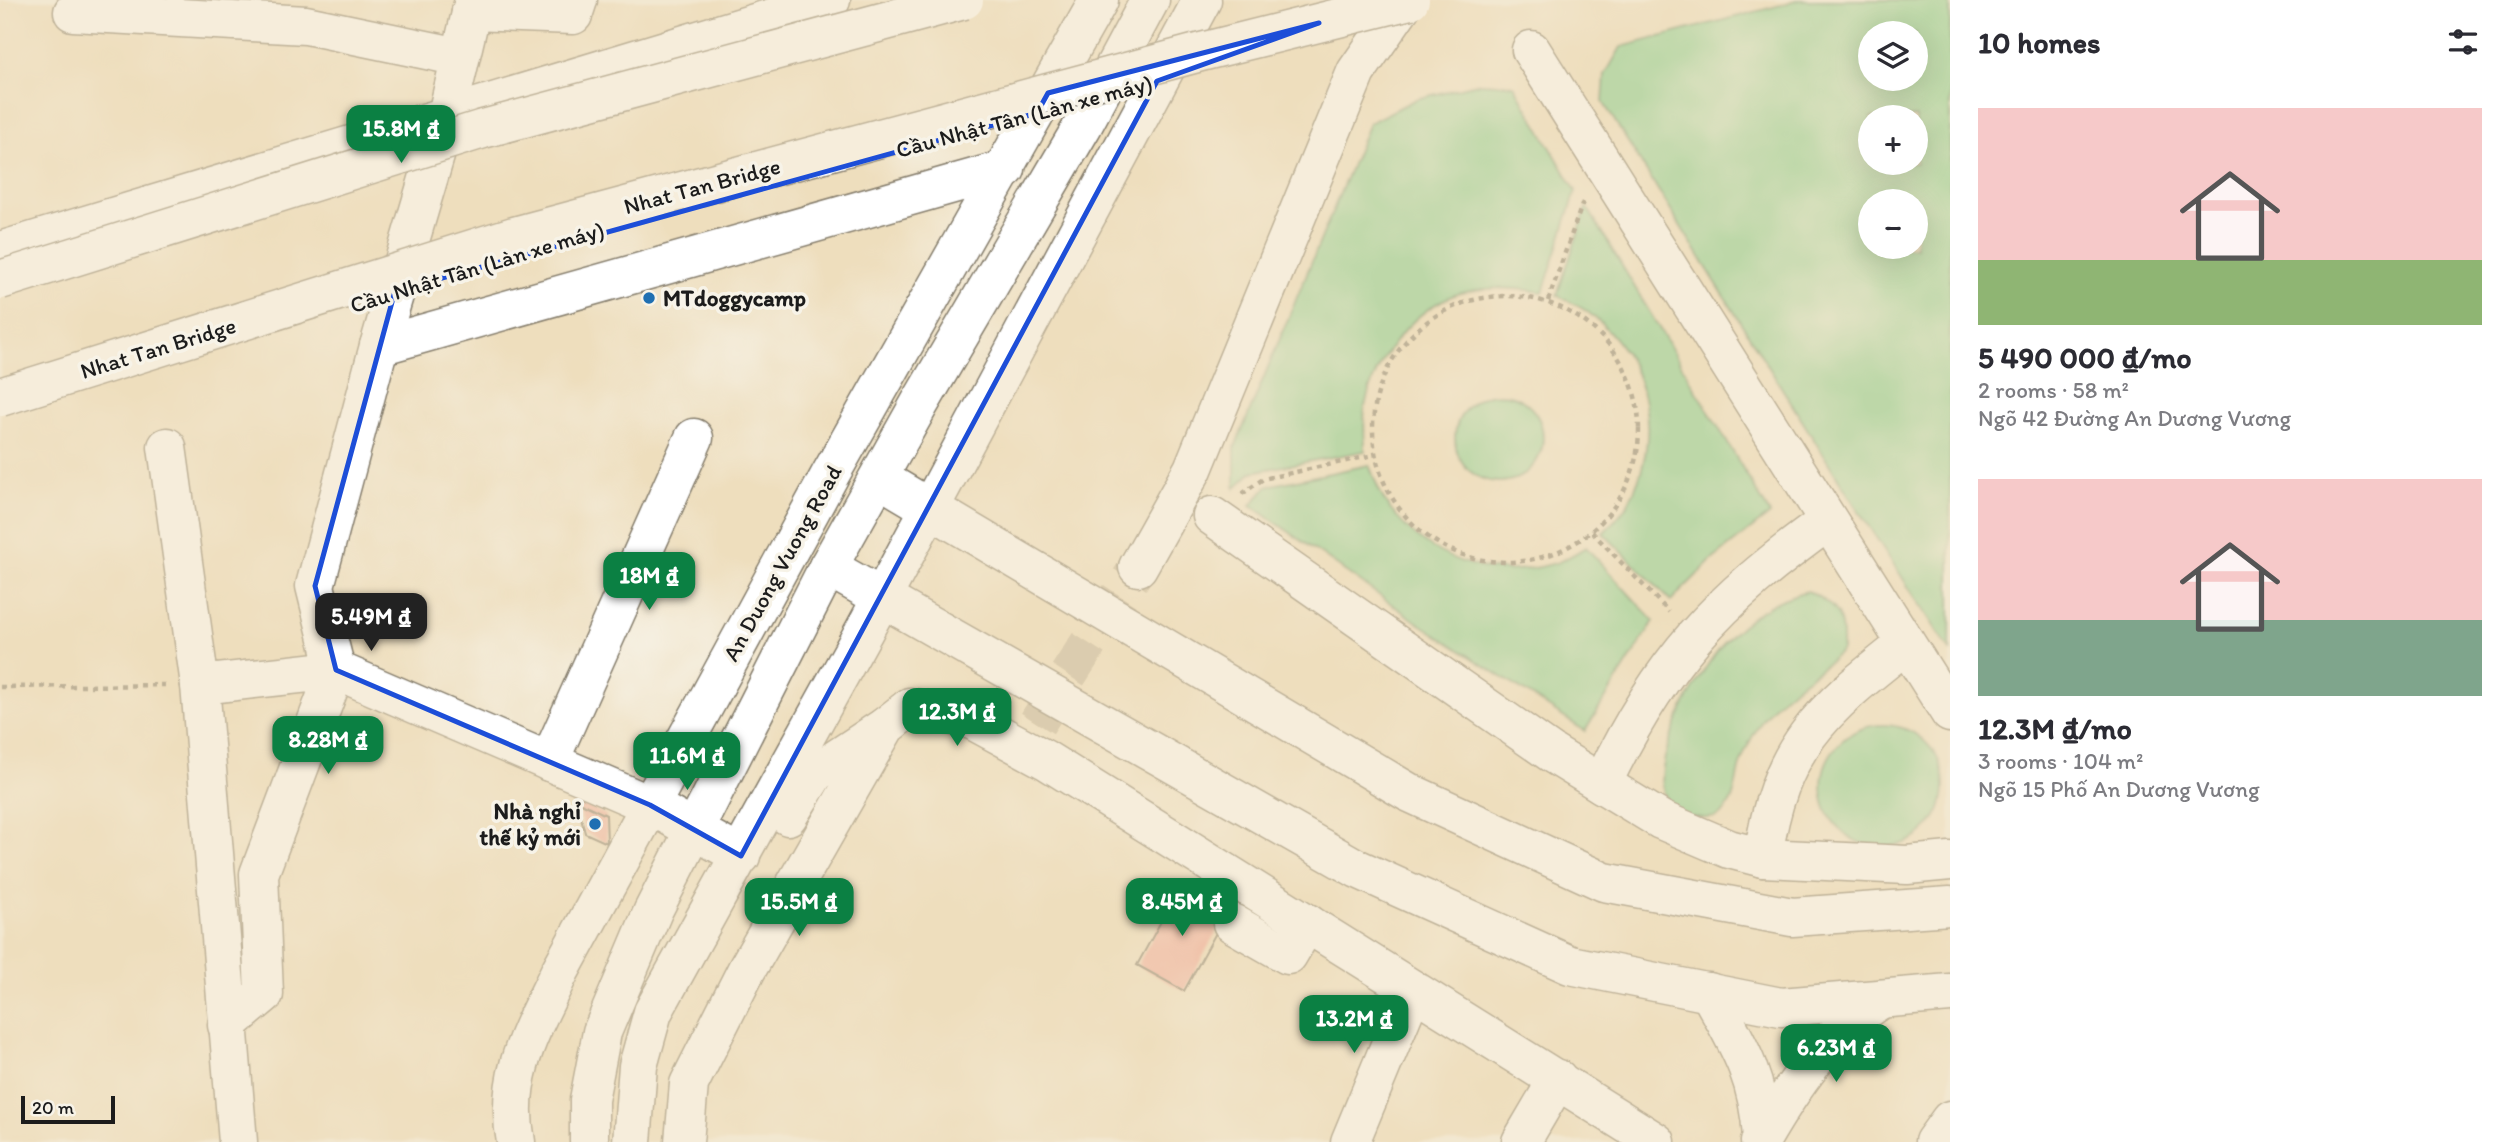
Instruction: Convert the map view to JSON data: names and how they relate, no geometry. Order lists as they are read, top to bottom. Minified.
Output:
{"streets":{"main road":["Cầu Nhật Tân (Làn xe máy)","Nhat Tan Bridge","An Duong Vuong Road"]},"crossings":[["Cầu Nhật Tân (Làn xe máy)","Nhat Tan Bridge"]],"places":["MTdoggycamp","Nhà nghỉ thế kỷ mới"],"scale_bar":"20 m","page":{"heading":"10 homes","map_buttons":["+","−"],"list":[{"name":"5 490 000 ₫/mo","note":"2 rooms · 58 m² · Ngõ 42 Đường An Dương Vương"},{"name":"12.3M ₫/mo","note":"3 rooms · 104 m² · Ngõ 15 Phố An Dương Vương"}],"price":["15.8M ₫","18M ₫","5.49M ₫","12.3M ₫","8.28M ₫","11.6M ₫","15.5M ₫","8.45M ₫","13.2M ₫","6.23M ₫"],"scale":"20 m"}}
